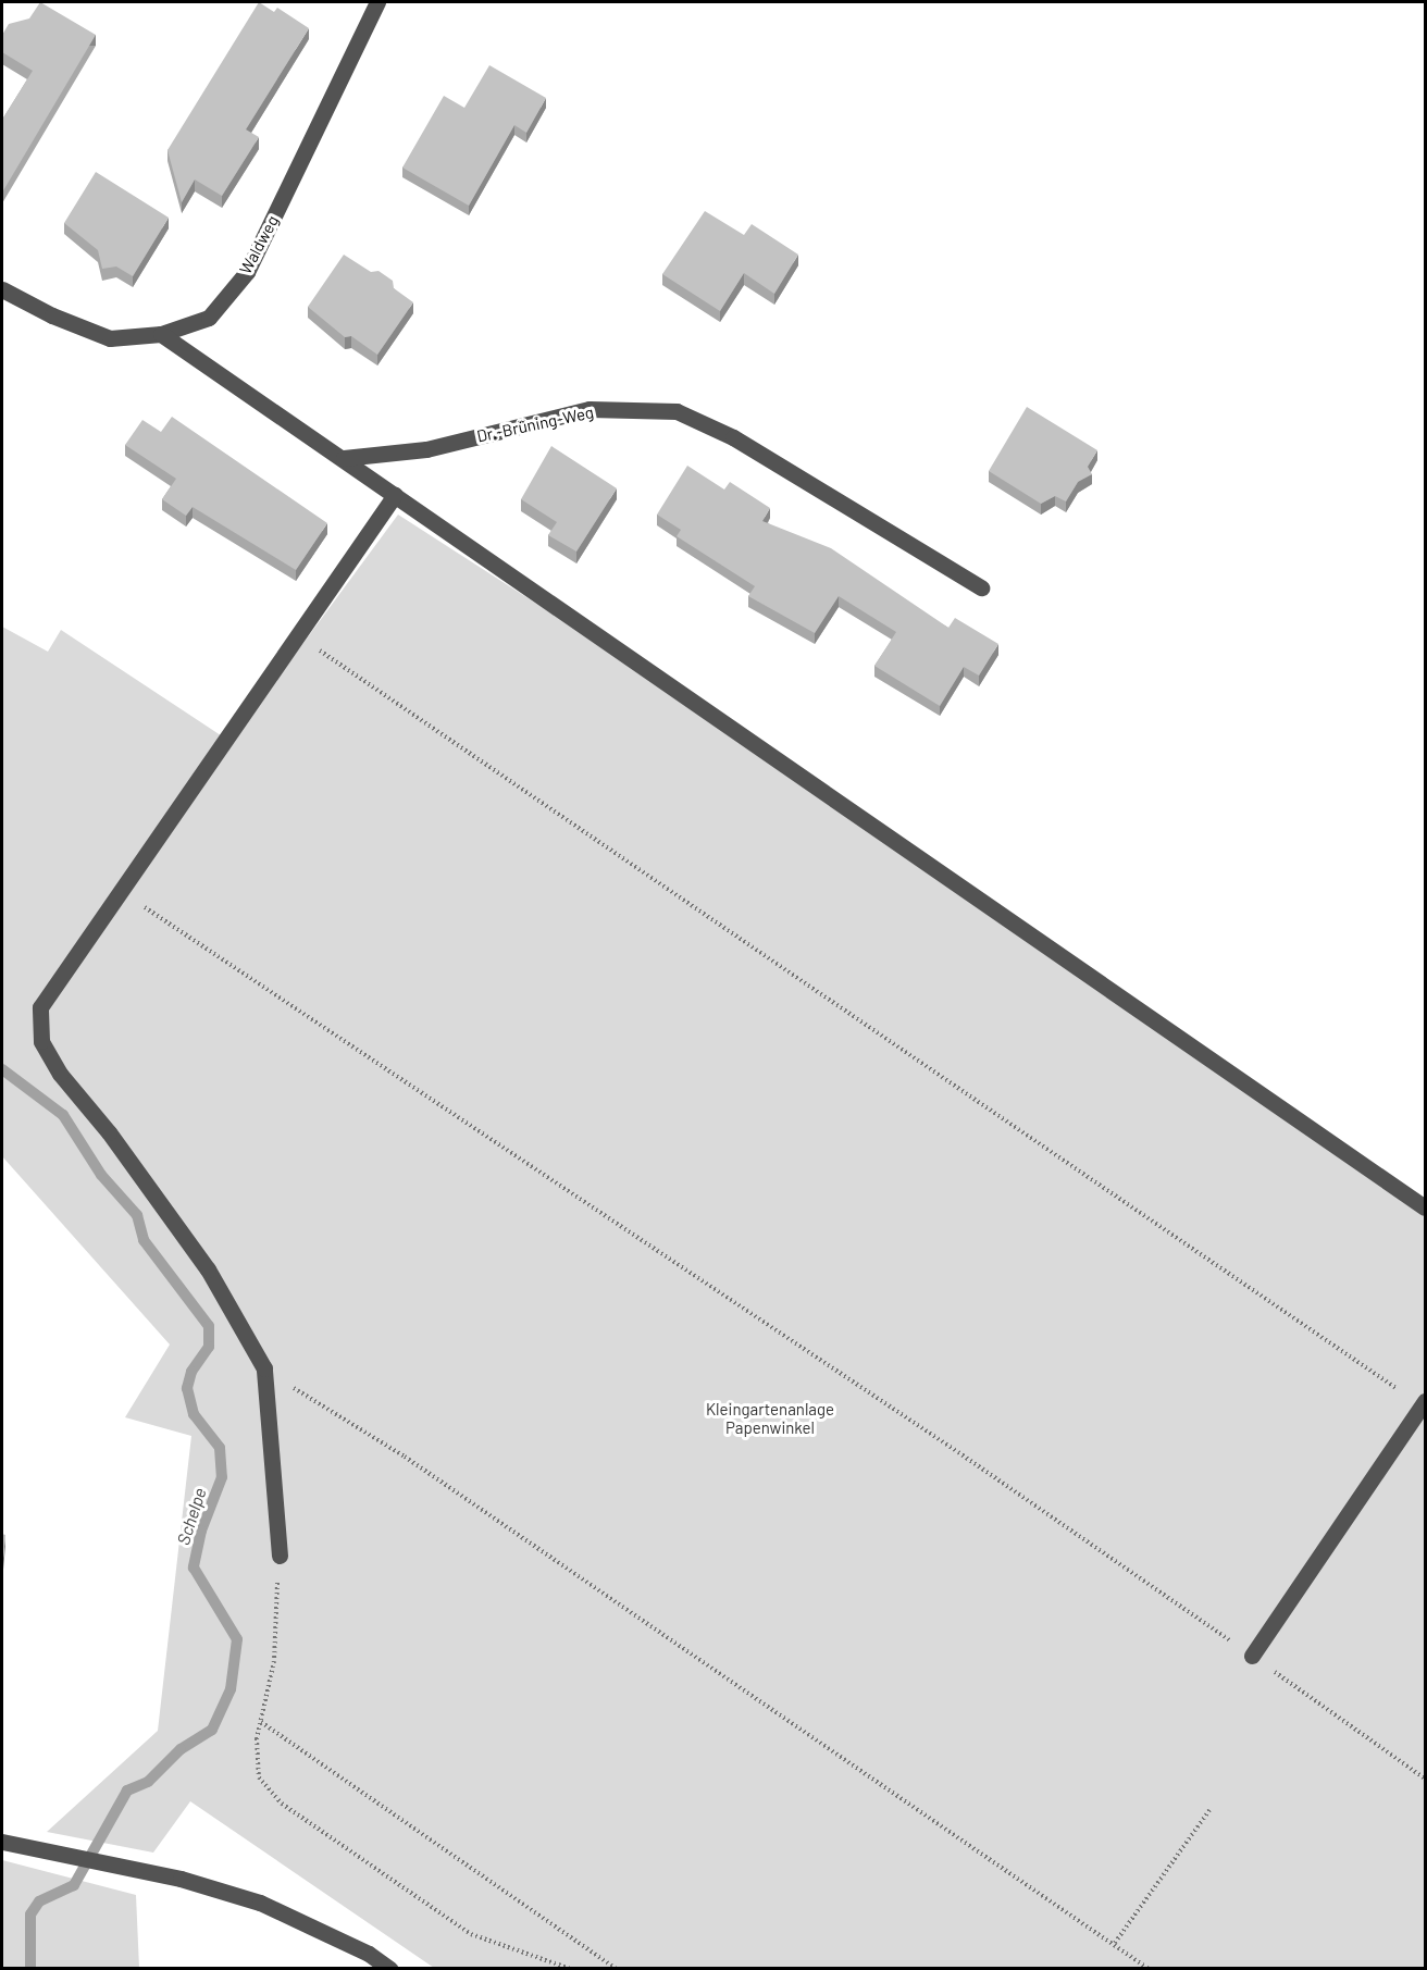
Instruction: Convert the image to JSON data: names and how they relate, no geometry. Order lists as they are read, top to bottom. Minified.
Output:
{"streets":{"street":["Waldweg","Dr.-Brüning-Weg"]},"water":["Schelpe"],"parks":["Kleingartenanlage Papenwinkel"]}
